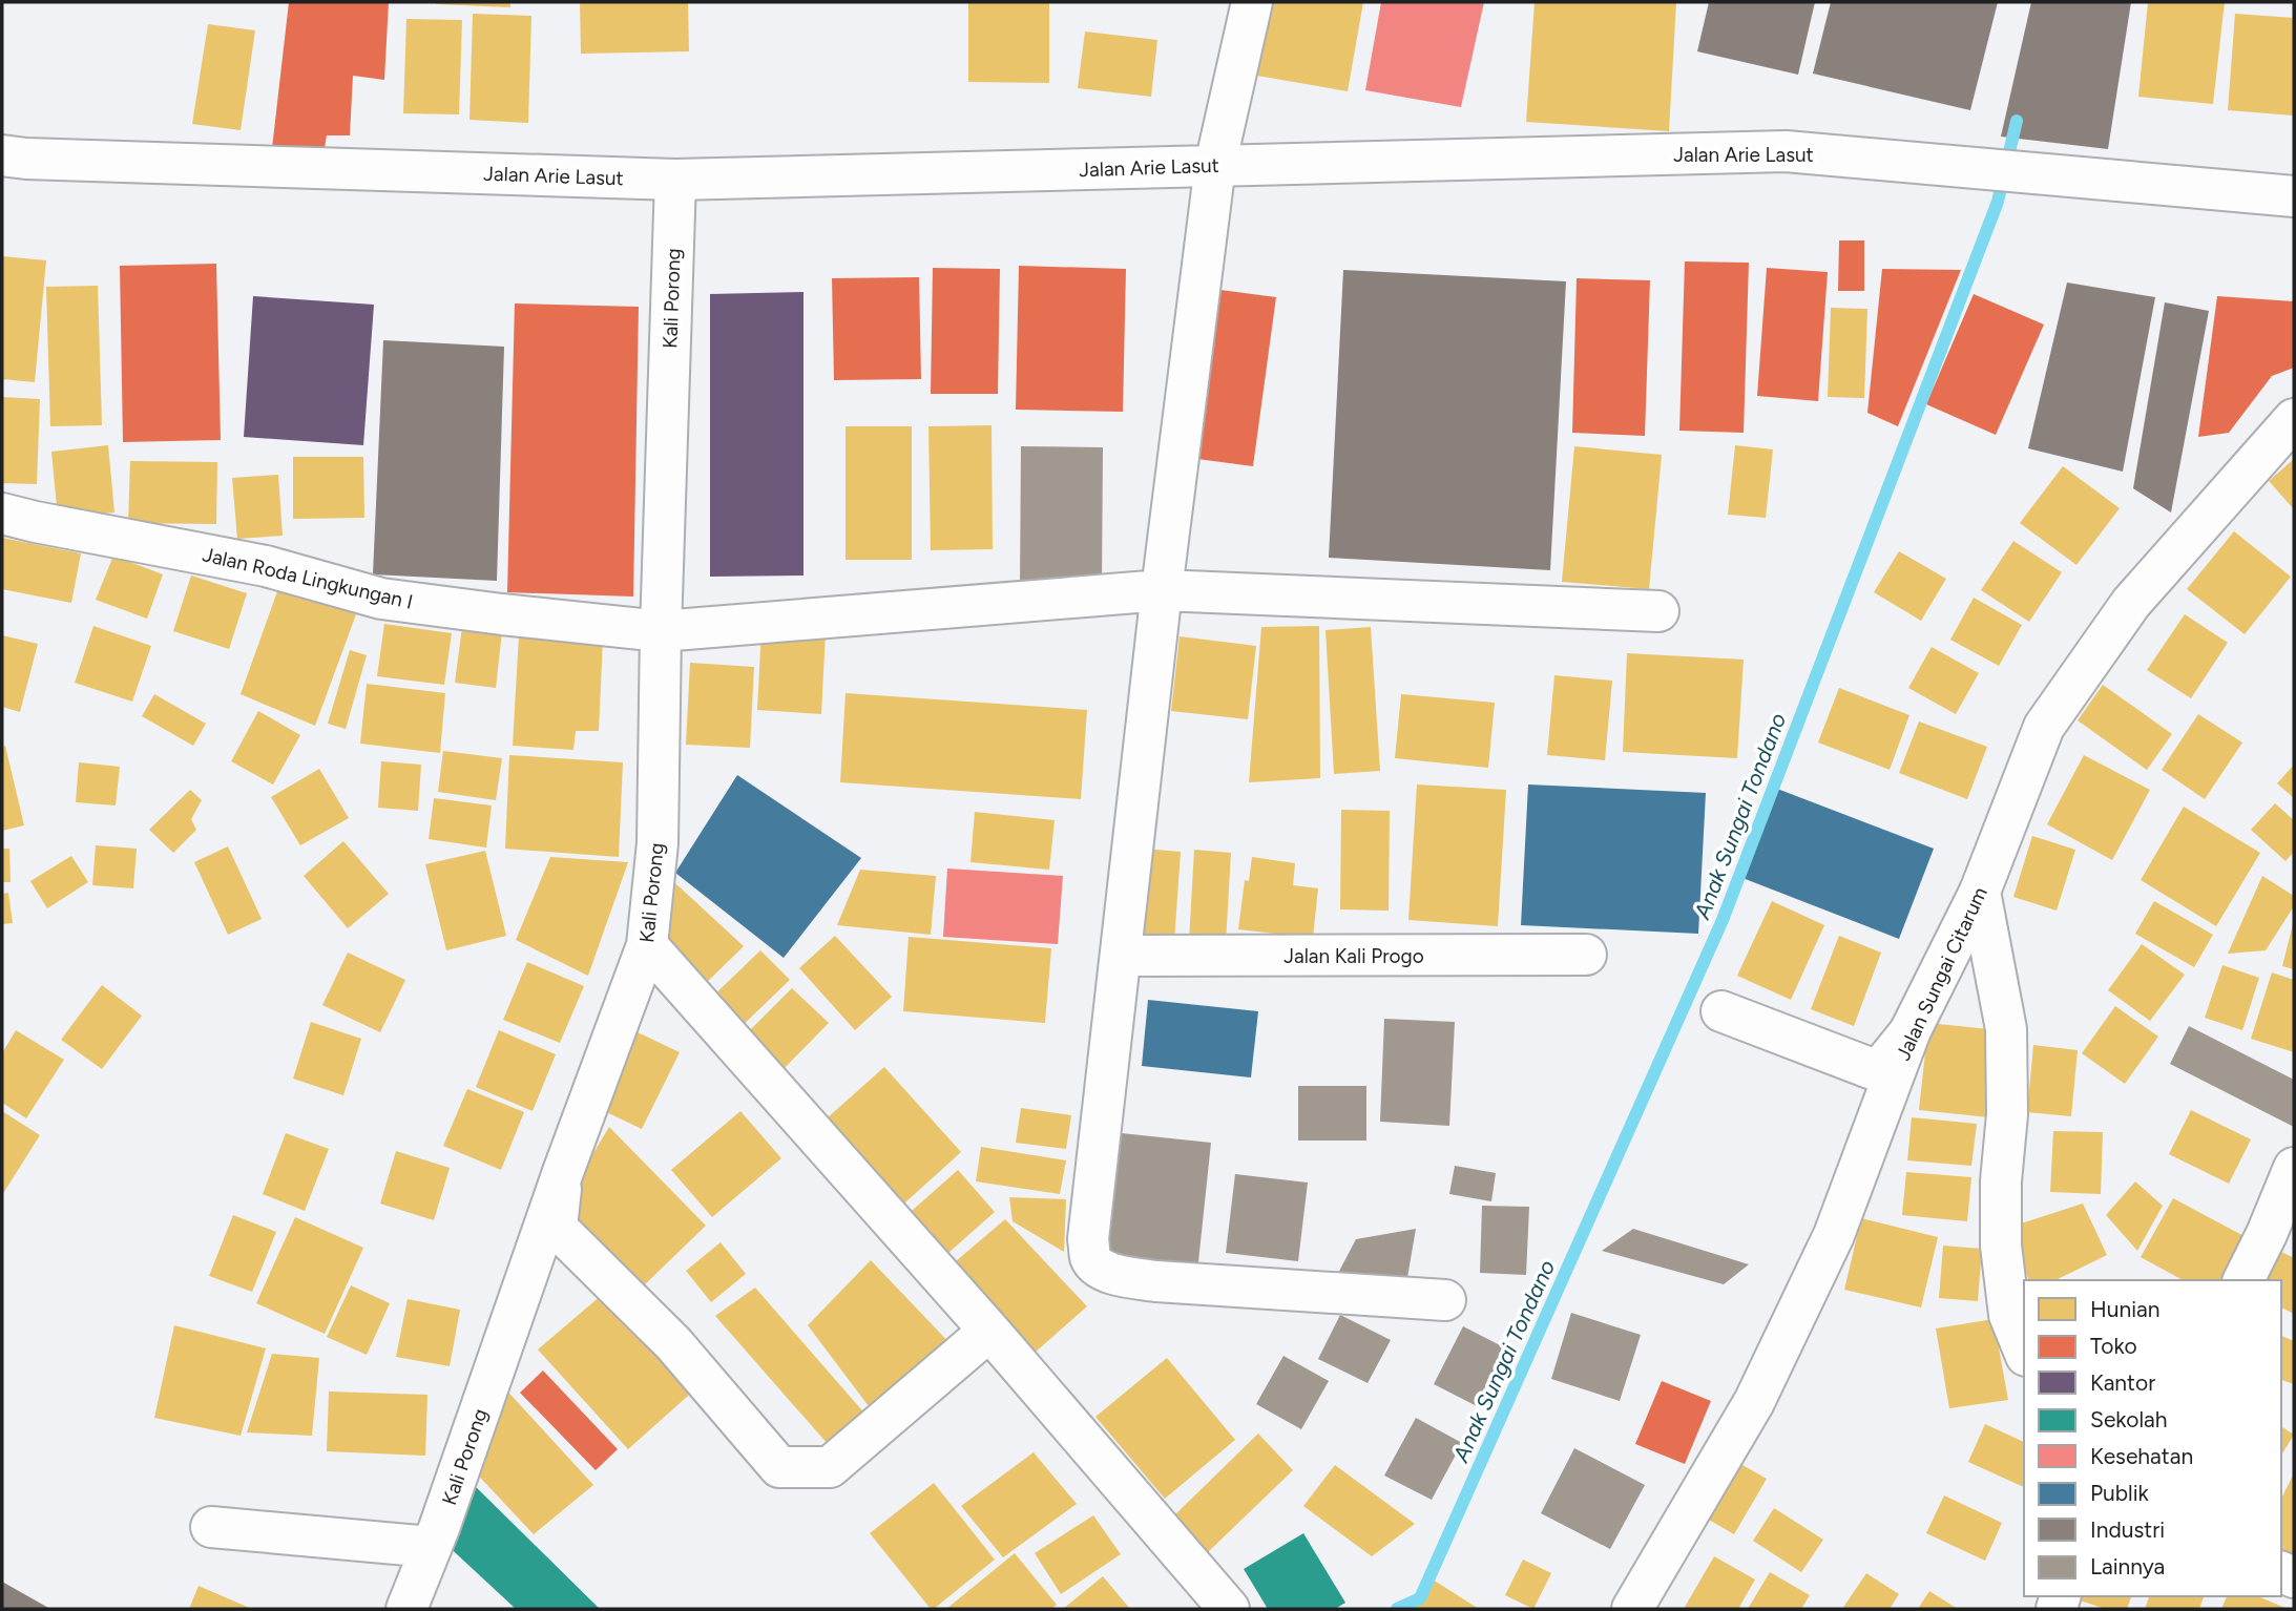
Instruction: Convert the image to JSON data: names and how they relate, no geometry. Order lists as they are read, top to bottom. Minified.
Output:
{"streets":{"street":["Jalan Arie Lasut","Kali Porong","Jalan Roda Lingkungan I","Jalan Kali Progo","Jalan Sungai Citarum"]},"crossings":[["Jalan Arie Lasut","Kali Porong"],["Kali Porong","Jalan Roda Lingkungan I"]],"water":["Anak Sungai Tondano"],"legend":["Hunian","Toko","Kantor","Sekolah","Kesehatan","Publik","Industri","Lainnya"]}
